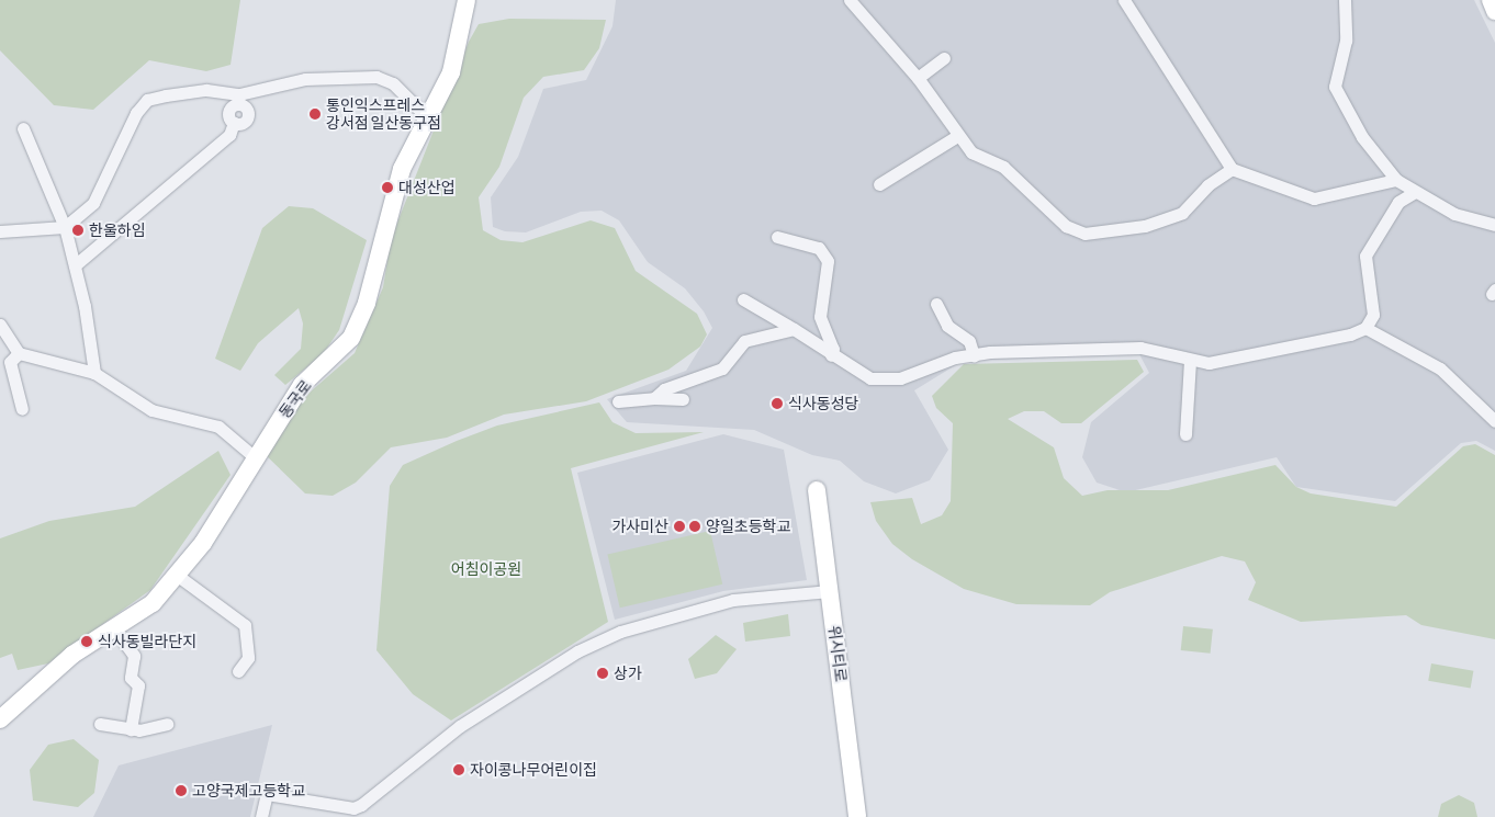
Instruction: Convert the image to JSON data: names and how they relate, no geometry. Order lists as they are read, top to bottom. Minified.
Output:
{"streets":{"street":["동국로","위시티로"]},"parks":["어침이공원"],"places":["통인익스프레스 강서점 일산동구점","대성산업","한울하임","식사동성당","가사미산","양일초등학교","식사동빌라단지","상가","자이콩나무어린이집","고양국제고등학교"]}
